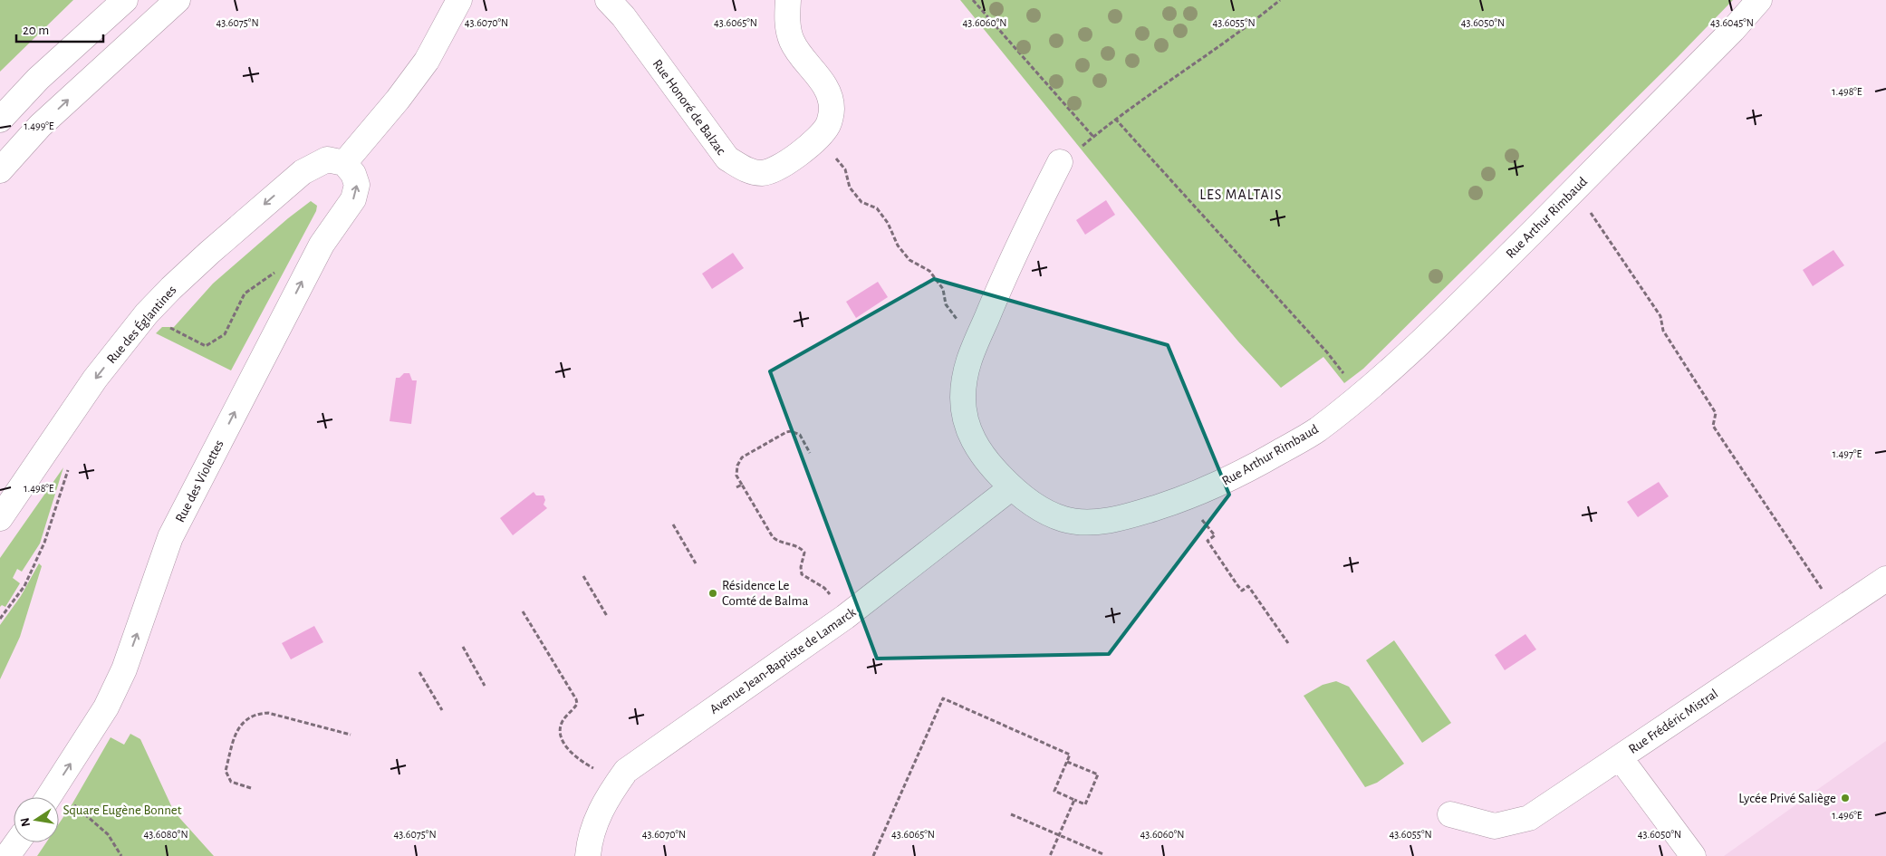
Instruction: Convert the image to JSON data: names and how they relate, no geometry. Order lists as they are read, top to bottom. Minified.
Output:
{"streets":{"street":["Rue Honoré de Balzac","Rue Arthur Rimbaud","Rue des Églantines","Rue des Violettes","Avenue Jean-Baptiste de Lamarck","Rue Frédéric Mistral"]},"crossings":[["Rue Arthur Rimbaud","Avenue Jean-Baptiste de Lamarck"],["Rue des Églantines","Rue des Violettes"]],"one_way":["Rue des Violettes"],"districts":["LES MALTAIS"],"parks":["Square Eugène Bonnet"],"places":["Résidence Le Comté de Balma","Lycée Privé Saliège"],"scale_bar":"20 m","north":"left","coordinates":["43.6075°N","43.6070°N","43.6065°N","43.6060°N","43.6055°N","43.6050°N","43.6045°N","1.498°E","1.499°E","1.497°E","1.496°E","43.6080°N"]}
